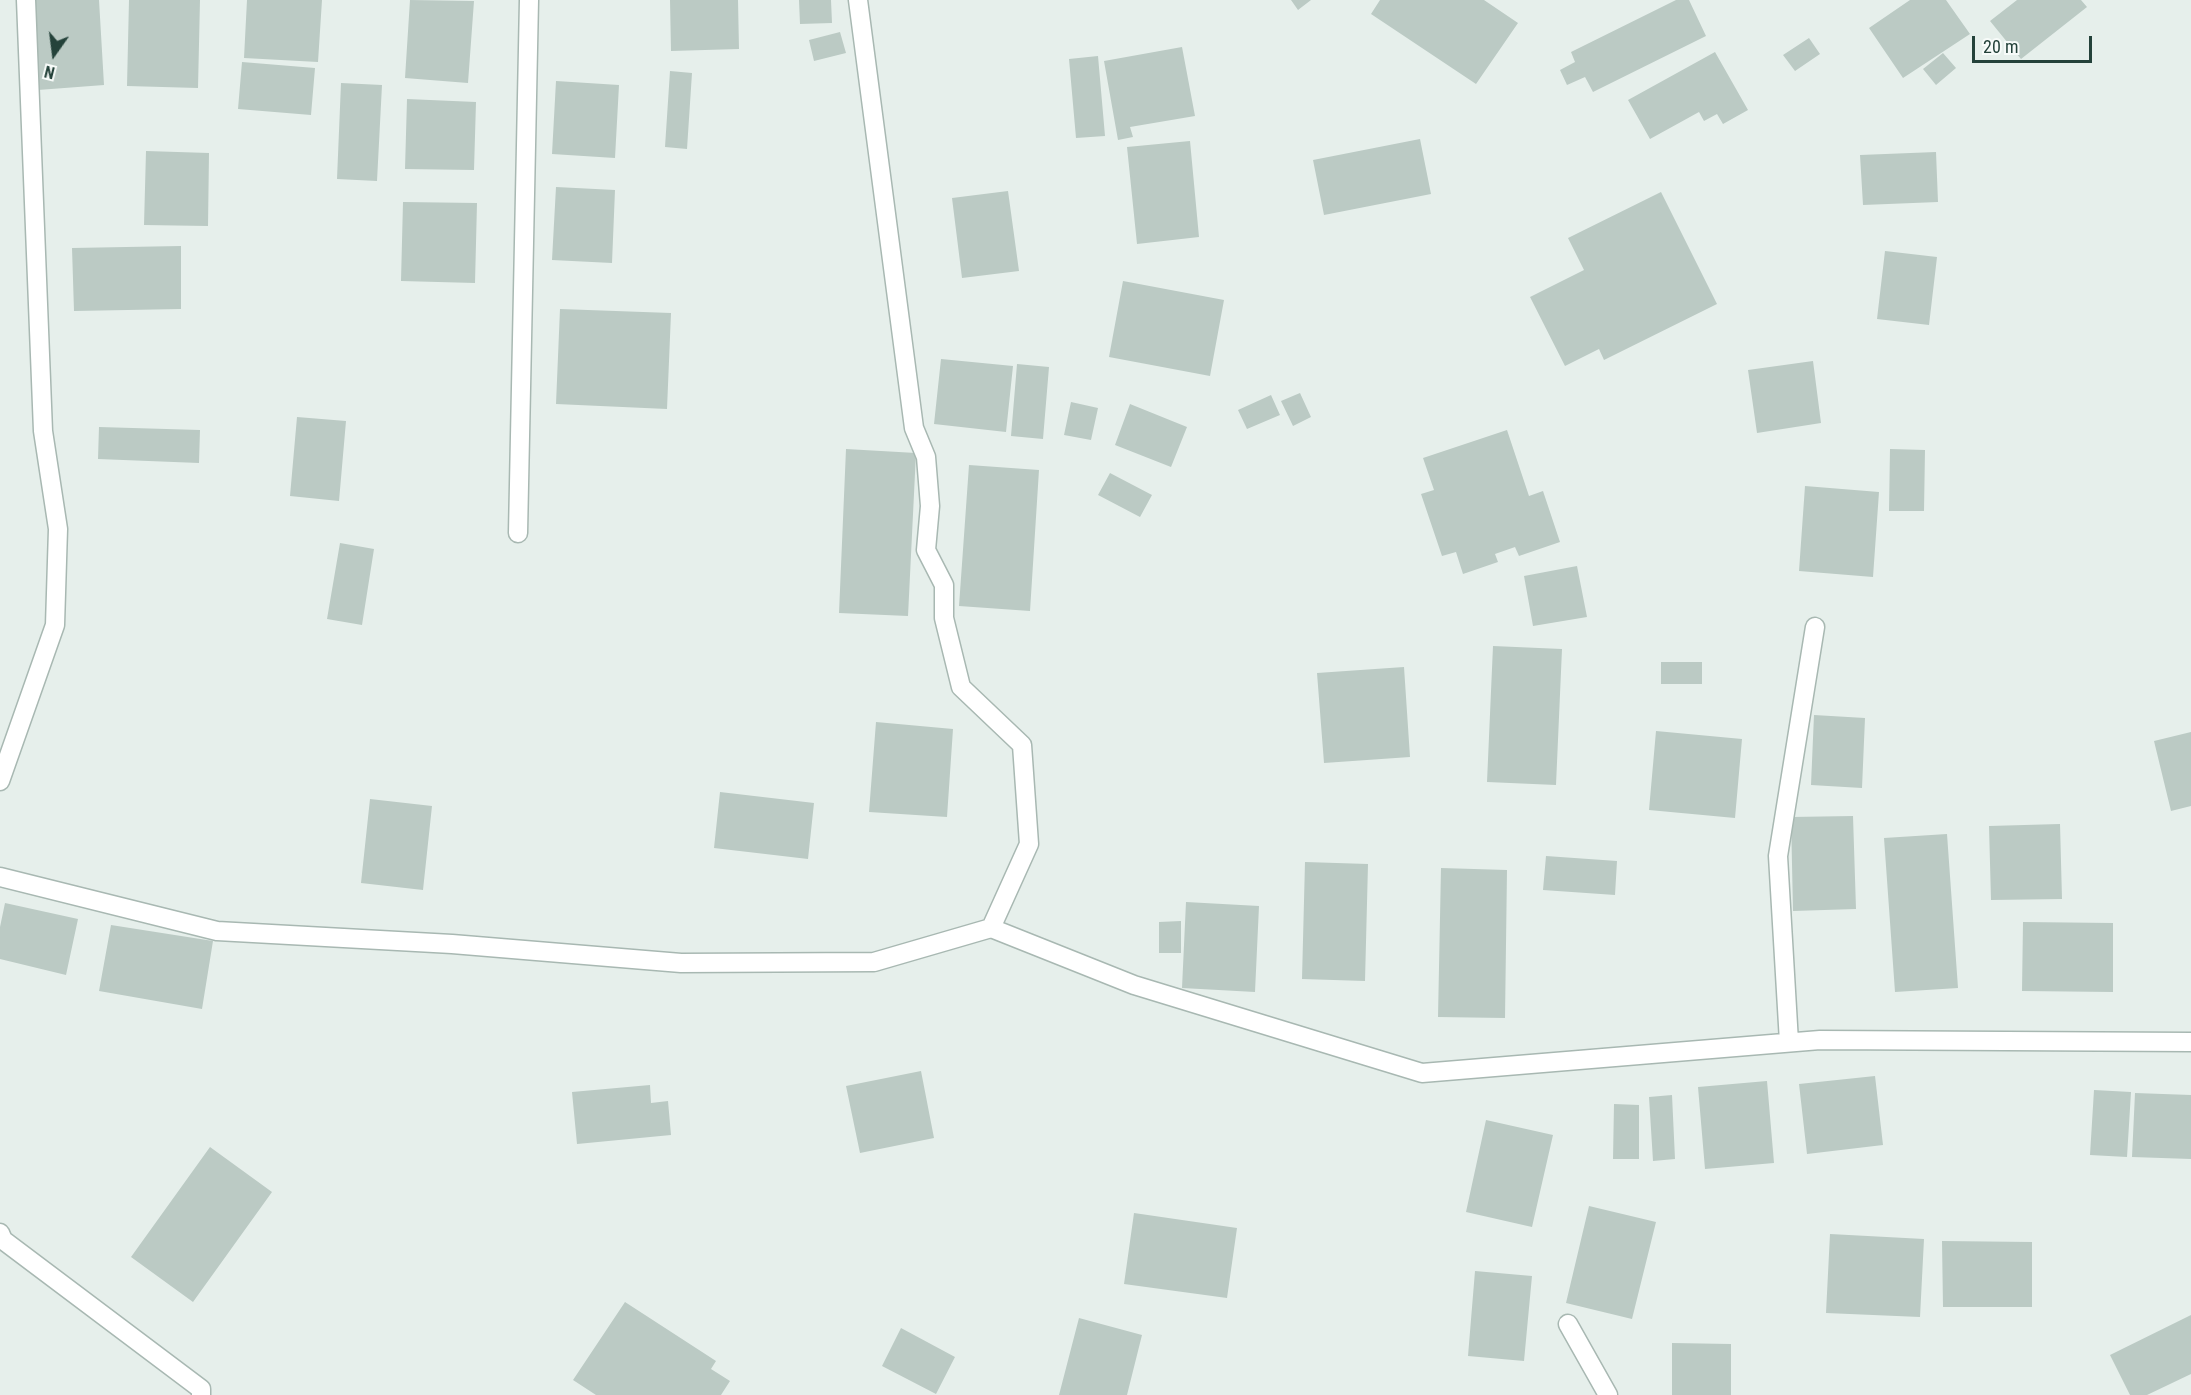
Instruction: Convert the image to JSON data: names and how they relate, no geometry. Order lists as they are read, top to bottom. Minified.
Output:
{"scale_bar":"20 m","north":"bottom"}
